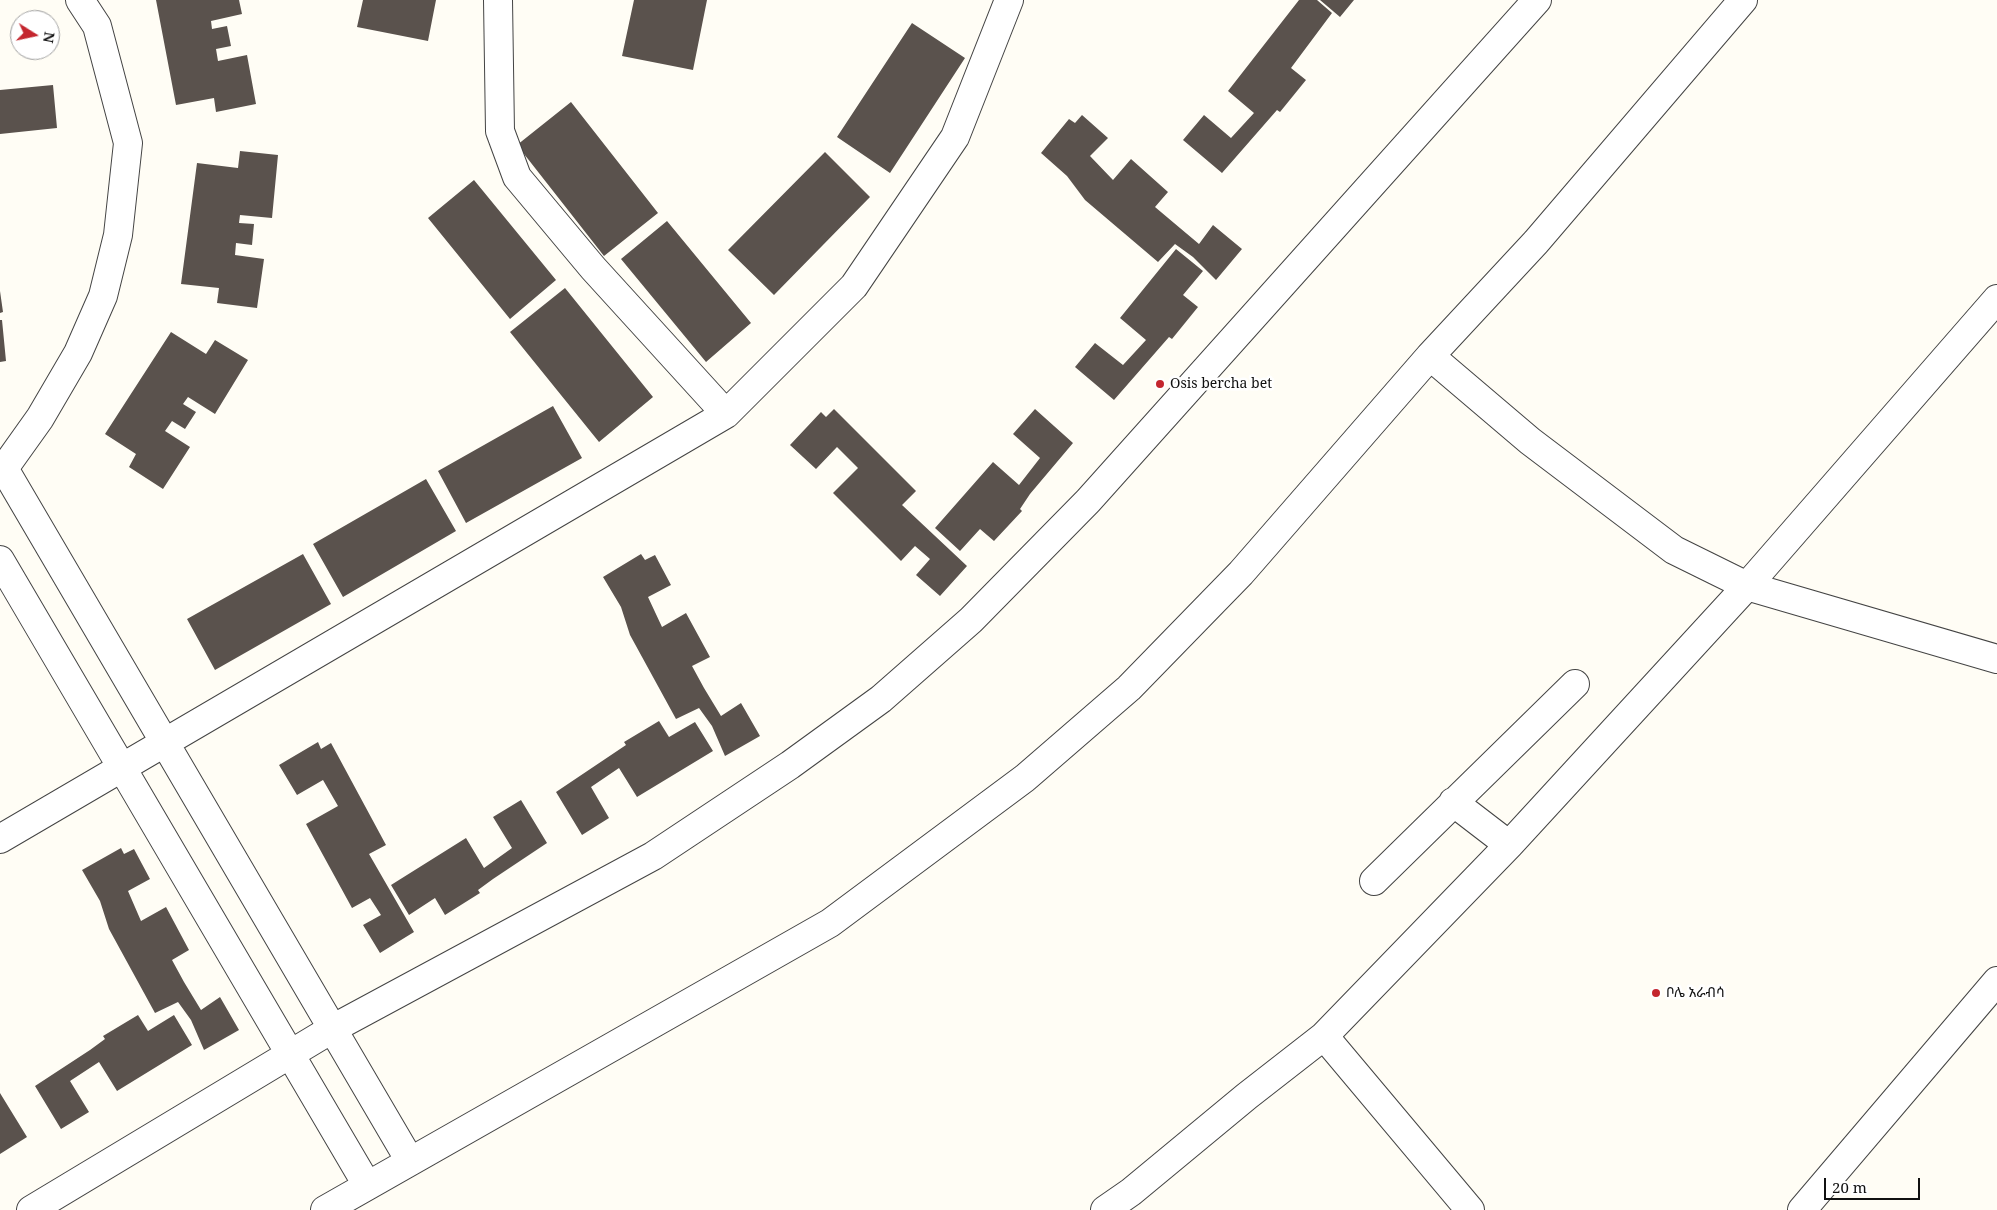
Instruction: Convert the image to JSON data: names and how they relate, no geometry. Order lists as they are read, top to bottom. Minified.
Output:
{"places":["Osis bercha bet","ቦሌ አራብሳ"],"scale_bar":"20 m","north":"right"}
